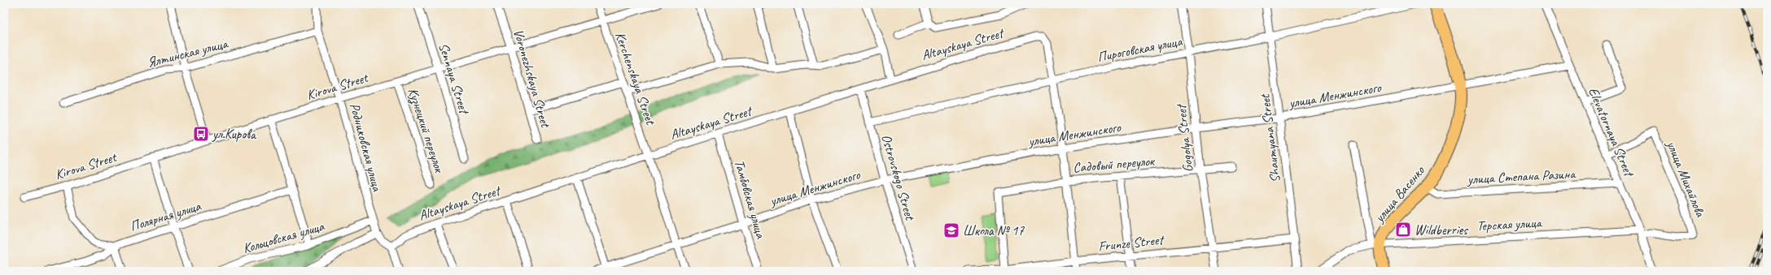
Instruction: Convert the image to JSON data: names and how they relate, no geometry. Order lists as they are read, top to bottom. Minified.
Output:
{"streets":{"main road":["улица Васенко"],"street":["Altayskaya Street","Пироговская улица","Ялтинская улица","Sennaya Street","Voronezhskaya Street","Kerchenskaya Street","Kirova Street","улица Менжинского","Кузнецкий переулок","Elevatornaya Street","Gogolya Street","Shaumyana Street","Родниковская улица","Садовый переулок","улица Степана Разина","Ostrovskogo Street","улица Михайлова","Тамбовская улица","Полярная улица","Терская улица","Кольцовская улица","Frunze Street"]},"crossings":[["Altayskaya Street","Пироговская улица"],["Altayskaya Street","Kerchenskaya Street"],["Altayskaya Street","Ostrovskogo Street"],["Altayskaya Street","Тамбовская улица"],["Пироговская улица","Gogolya Street"],["Пироговская улица","Shaumyana Street"],["Пироговская улица","Ostrovskogo Street"],["Ялтинская улица","Родниковская улица"],["Sennaya Street","Kirova Street"],["Voronezhskaya Street","Kirova Street"],["Kerchenskaya Street","Kirova Street"],["Kerchenskaya Street","улица Менжинского"],["Kirova Street","Кузнецкий переулок"],["Kirova Street","Родниковская улица"],["улица Менжинского","Elevatornaya Street"],["улица Менжинского","Gogolya Street"],["улица Менжинского","Shaumyana Street"],["улица Менжинского","Ostrovskogo Street"],["улица Менжинского","улица Васенко"],["улица Менжинского","Тамбовская улица"],["Elevatornaya Street","улица Степана Разина"],["Elevatornaya Street","улица Михайлова"],["Elevatornaya Street","Терская улица"],["Gogolya Street","Садовый переулок"],["Gogolya Street","Frunze Street"],["Shaumyana Street","Frunze Street"],["Родниковская улица","Кольцовская улица"],["Садовый переулок","Frunze Street"],["улица Степана Разина","улица Васенко"],["улица Михайлова","Терская улица"],["улица Васенко","Терская улица"]],"places":{"bus stop":["ул.Кирова"],"shop":["Wildberries"],"school or university":["Школа № 17"]}}
